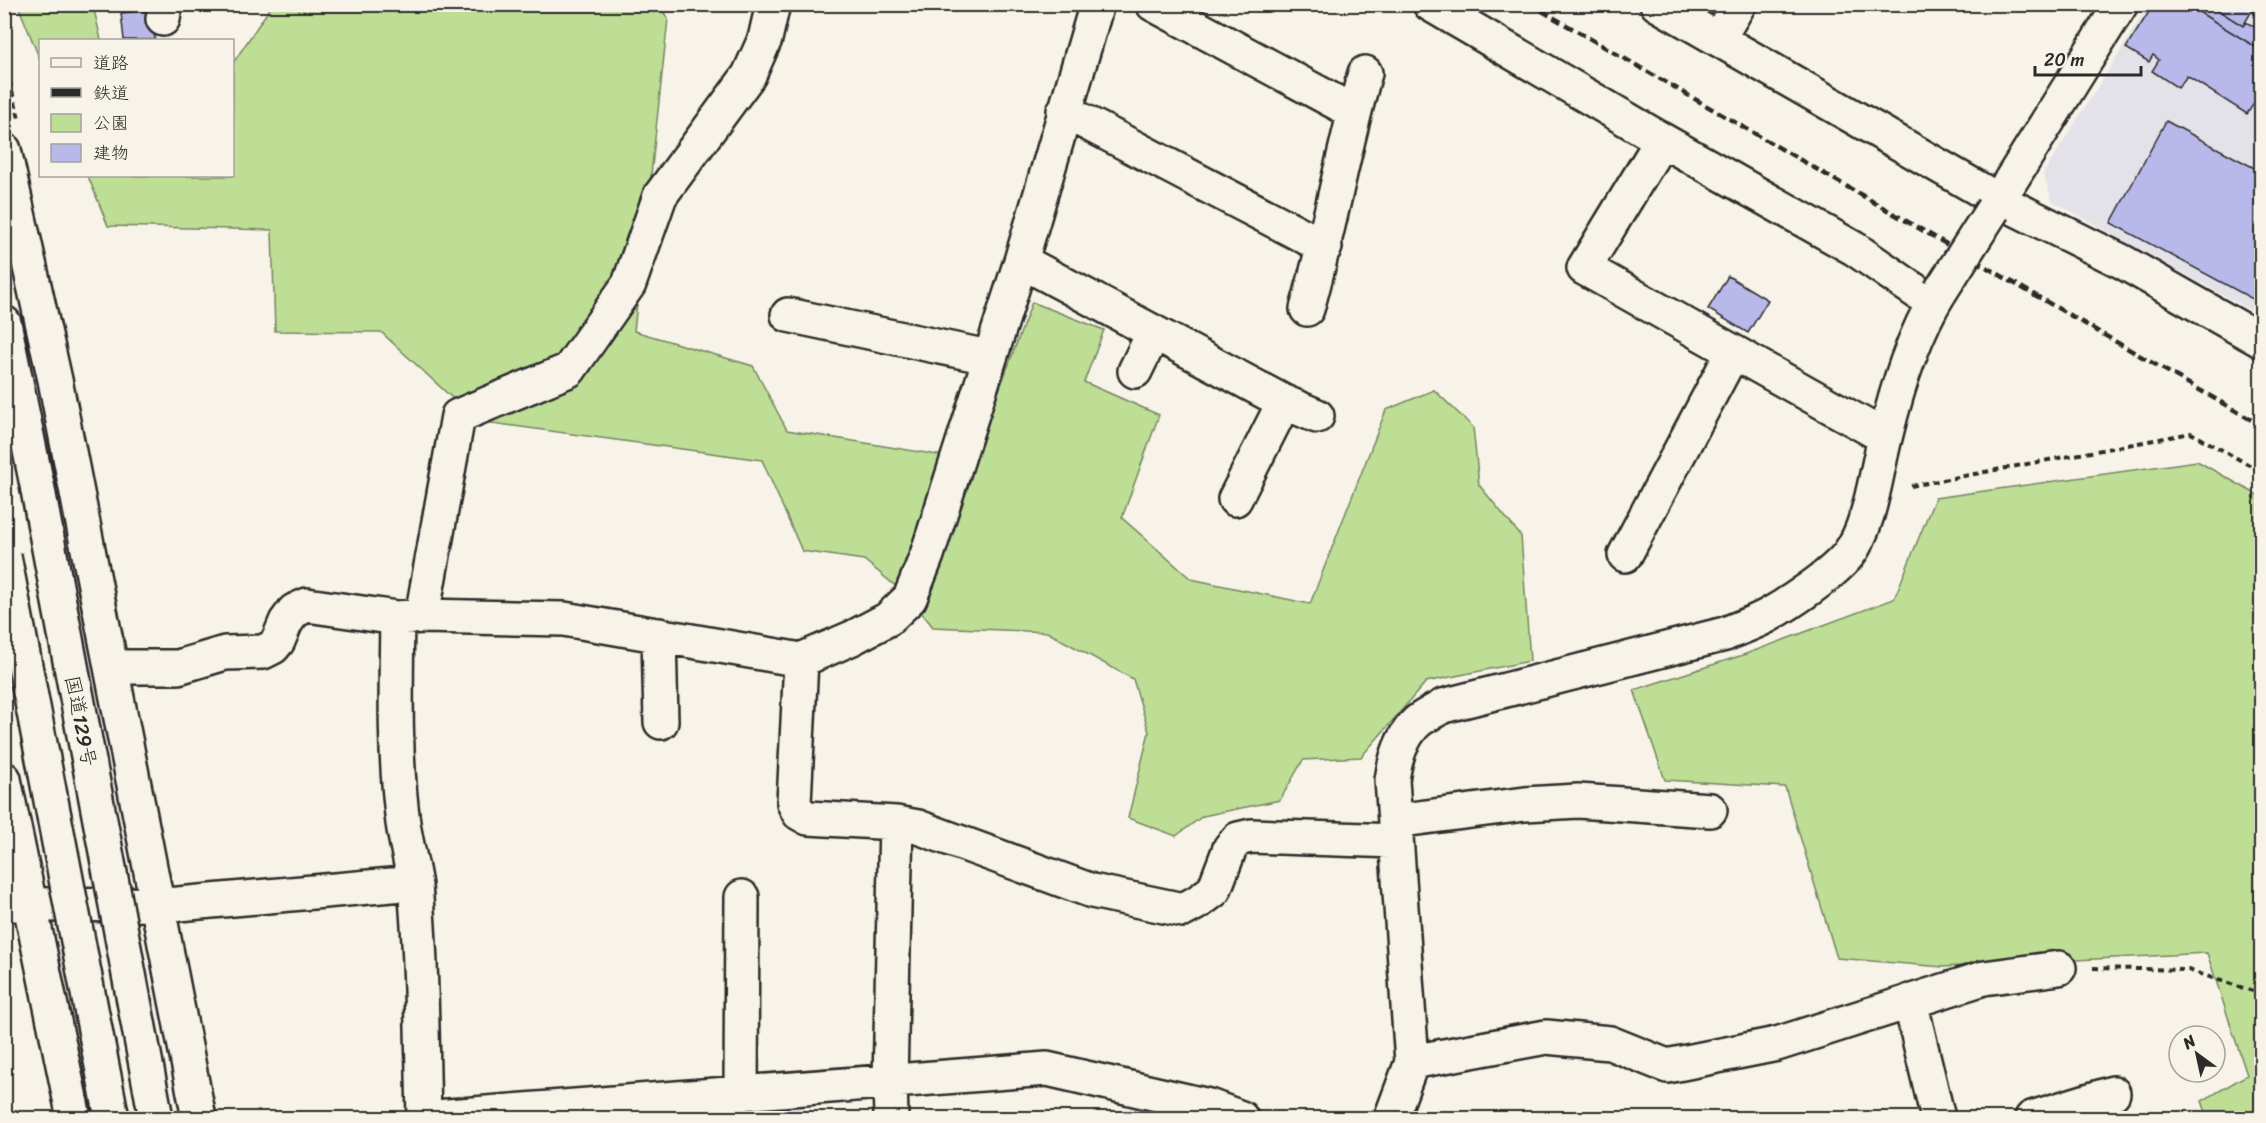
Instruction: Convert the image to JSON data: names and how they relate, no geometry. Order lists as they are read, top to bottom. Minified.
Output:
{"streets":{"main road":["国道129号"]},"legend":["道路","鉄道","公園","建物"],"scale_bar":"20 m","north":"top left"}
